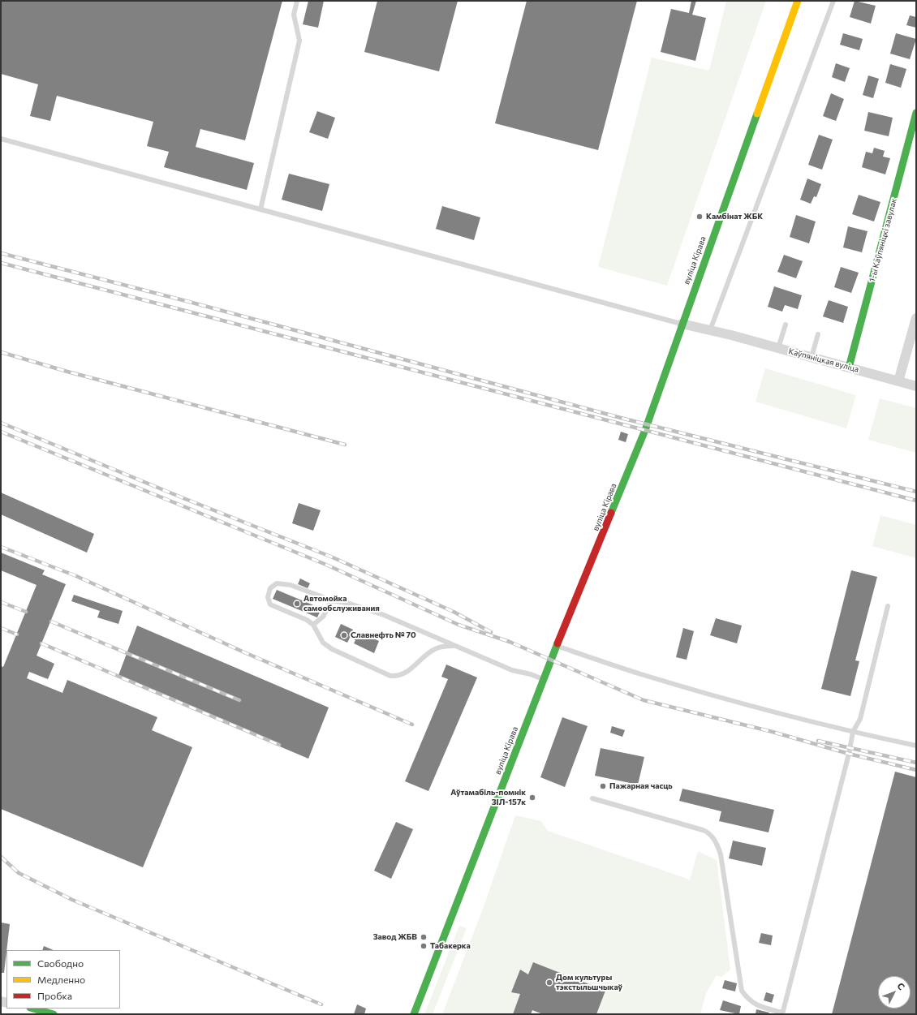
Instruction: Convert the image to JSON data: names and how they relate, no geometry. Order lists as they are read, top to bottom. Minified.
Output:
{"streets":{"main road":["1-ы Каўпяніцкі завулак","вуліца Кірава"],"street":["Каўпяніцкая вуліца"]},"crossings":[["1-ы Каўпяніцкі завулак","Каўпяніцкая вуліца"],["вуліца Кірава","Каўпяніцкая вуліца"]],"places":["Камбінат ЖБК","Автомойка самообслуживания","Славнефть № 70","Пажарная часць","Аўтамабіль-помнік ЗІЛ-157к","Завод ЖБВ","Табакерка","Дом культуры тэкстыльшчыкаў"],"legend":["Свободно","Медленно","Пробка"],"north":"top right"}
